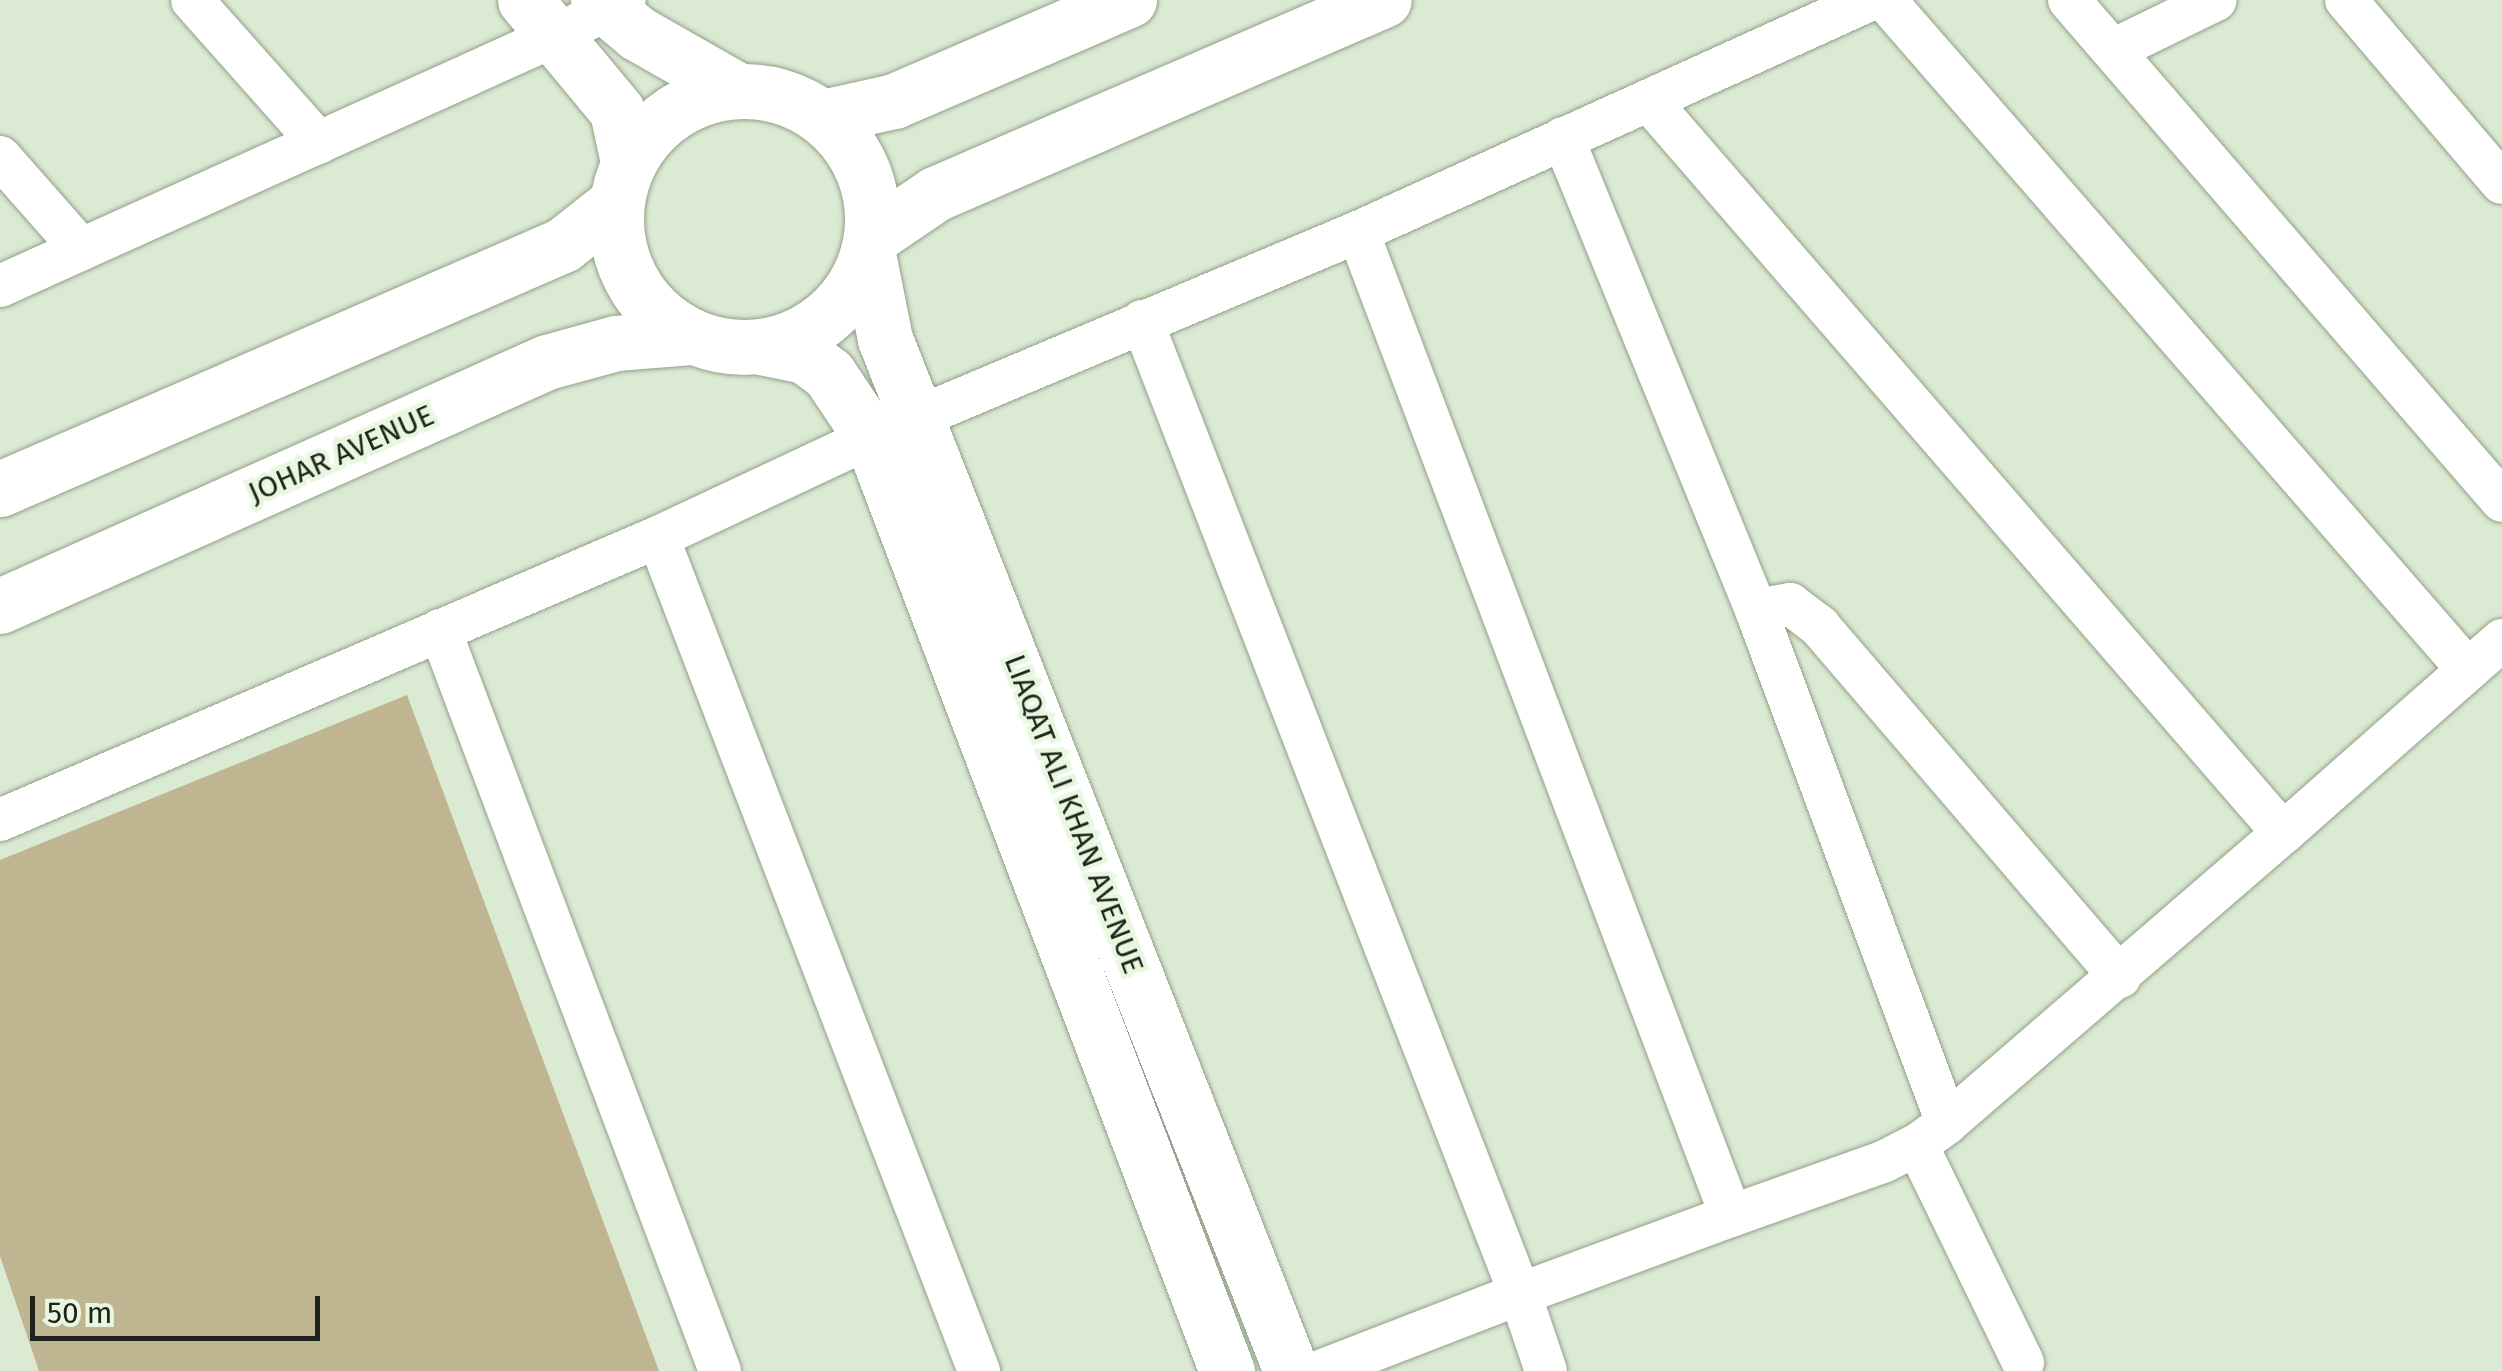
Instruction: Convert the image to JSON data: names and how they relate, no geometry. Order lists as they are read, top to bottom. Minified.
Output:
{"streets":{"street":["JOHAR AVENUE","LIAQAT ALI KHAN AVENUE"]},"crossings":[["JOHAR AVENUE","LIAQAT ALI KHAN AVENUE"]],"scale_bar":"50 m"}
